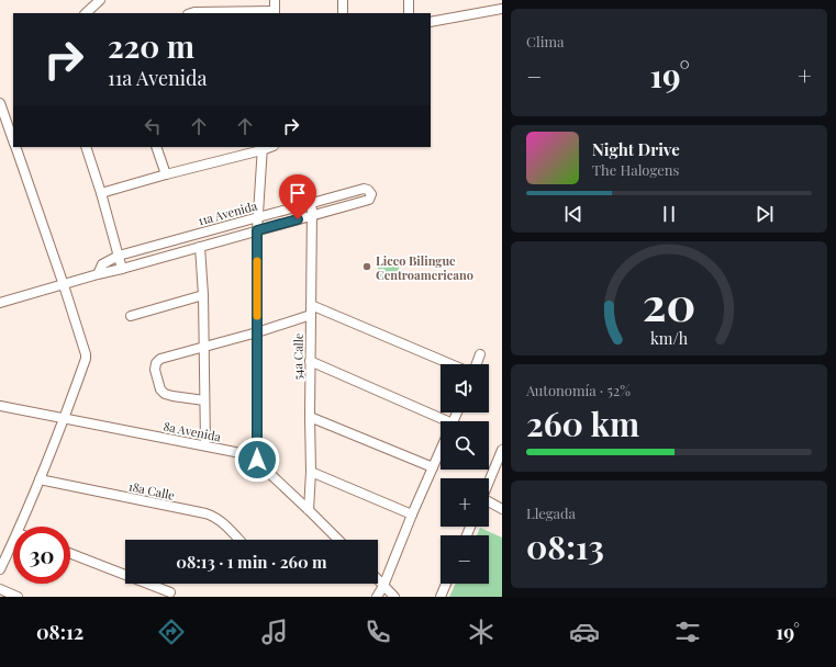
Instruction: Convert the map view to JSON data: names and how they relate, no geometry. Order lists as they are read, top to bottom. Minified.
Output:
{"streets":{"street":["11a Avenida","54a Calle","8a Avenida","18a Calle"]},"crossings":[["11a Avenida","54a Calle"],["54a Calle","8a Avenida"]],"places":["Liceo Bilingue Centroamericano"],"page":{"tile":["Clima",["Autonomía · 52%","260 km"],["Llegada","08:13"]],"turn":["220 m","11a Avenida"],"heat":["−","19°","+"],"song":["Night Drive","The Halogens"],"map_buttons":["+","−"],"limit":"30","trip":"08:13 · 1 min · 260 m","tabs":["08:12","19°"],"gauge":["20","km/h"]}}
